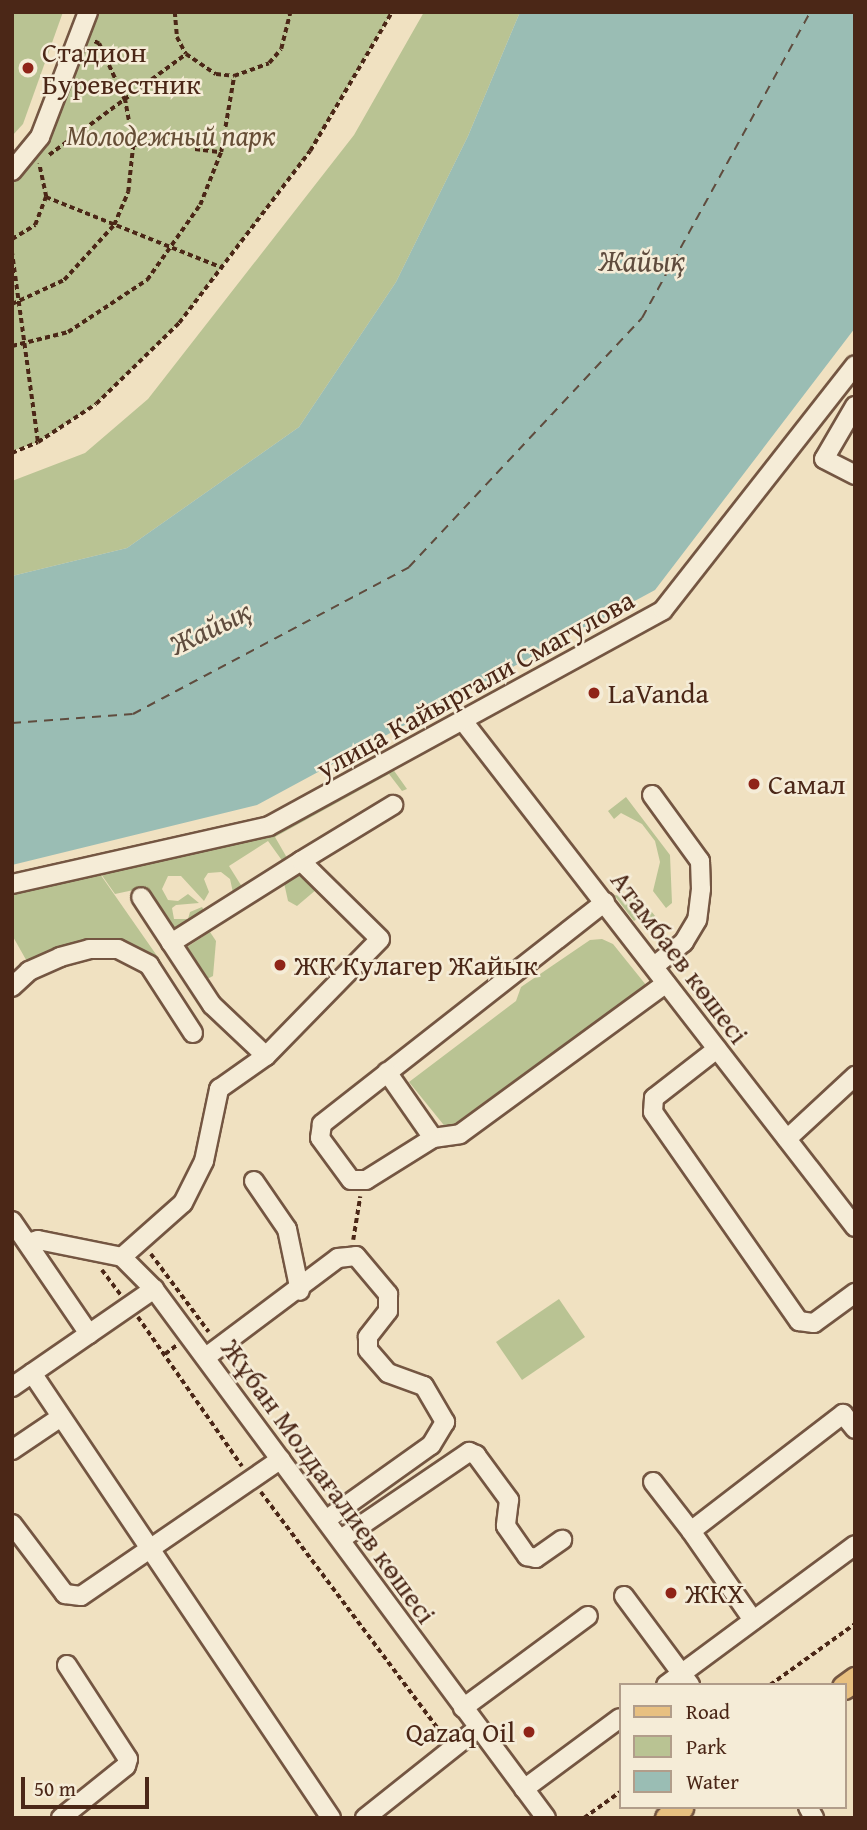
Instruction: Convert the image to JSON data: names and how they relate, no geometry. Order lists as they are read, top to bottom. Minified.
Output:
{"streets":{"street":["улица Кайыргали Смагулова","Атамбаев көшесі","Жұбан Молдағалиев көшесі"]},"crossings":[["улица Кайыргали Смагулова","Атамбаев көшесі"]],"water":["Жайық"],"parks":["Молодежный парк"],"places":["Стадион Буревестник","LaVanda","Самал","ЖК Кулагер Жайык","ЖКХ","Qazaq Oil"],"legend":["Road","Park","Water"],"scale_bar":"50 m"}
